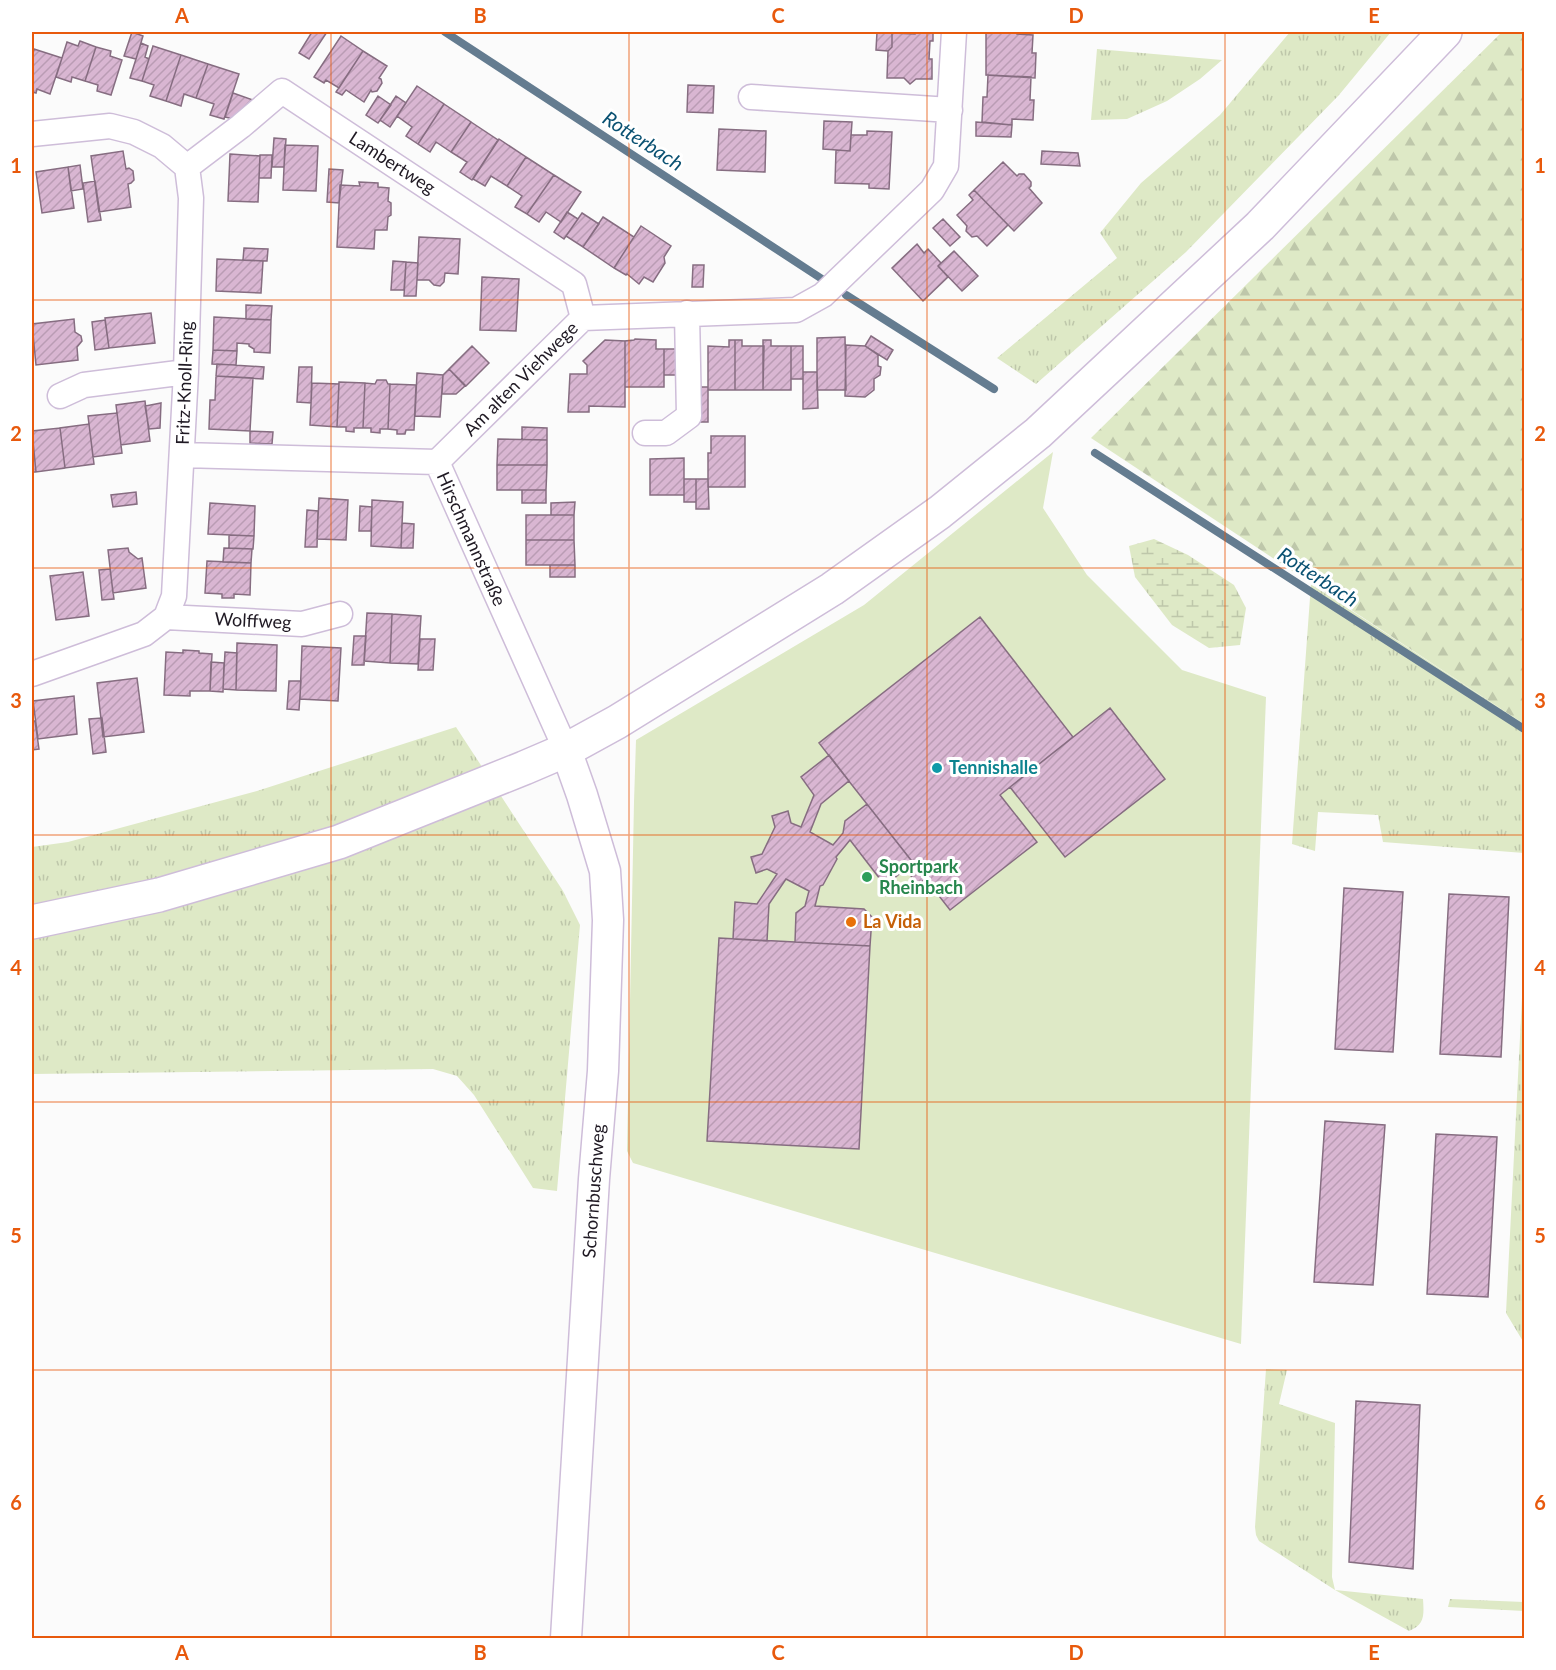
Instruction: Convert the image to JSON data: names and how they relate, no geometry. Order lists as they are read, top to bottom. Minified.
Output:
{"streets":{"street":["Lambertweg","Am alten Viehwege","Fritz-Knoll-Ring","Hirschmannstraße","Wolffweg","Schornbuschweg"]},"crossings":[["Lambertweg","Am alten Viehwege"],["Lambertweg","Fritz-Knoll-Ring"],["Am alten Viehwege","Hirschmannstraße"],["Fritz-Knoll-Ring","Hirschmannstraße"],["Fritz-Knoll-Ring","Wolffweg"],["Hirschmannstraße","Schornbuschweg"]],"water":["Rotterbach"],"places":["Tennishalle","Sportpark Rheinbach","La Vida"],"grid":{"columns":["A","B","C","D","E"],"rows":["1","2","3","4","5","6"]}}
